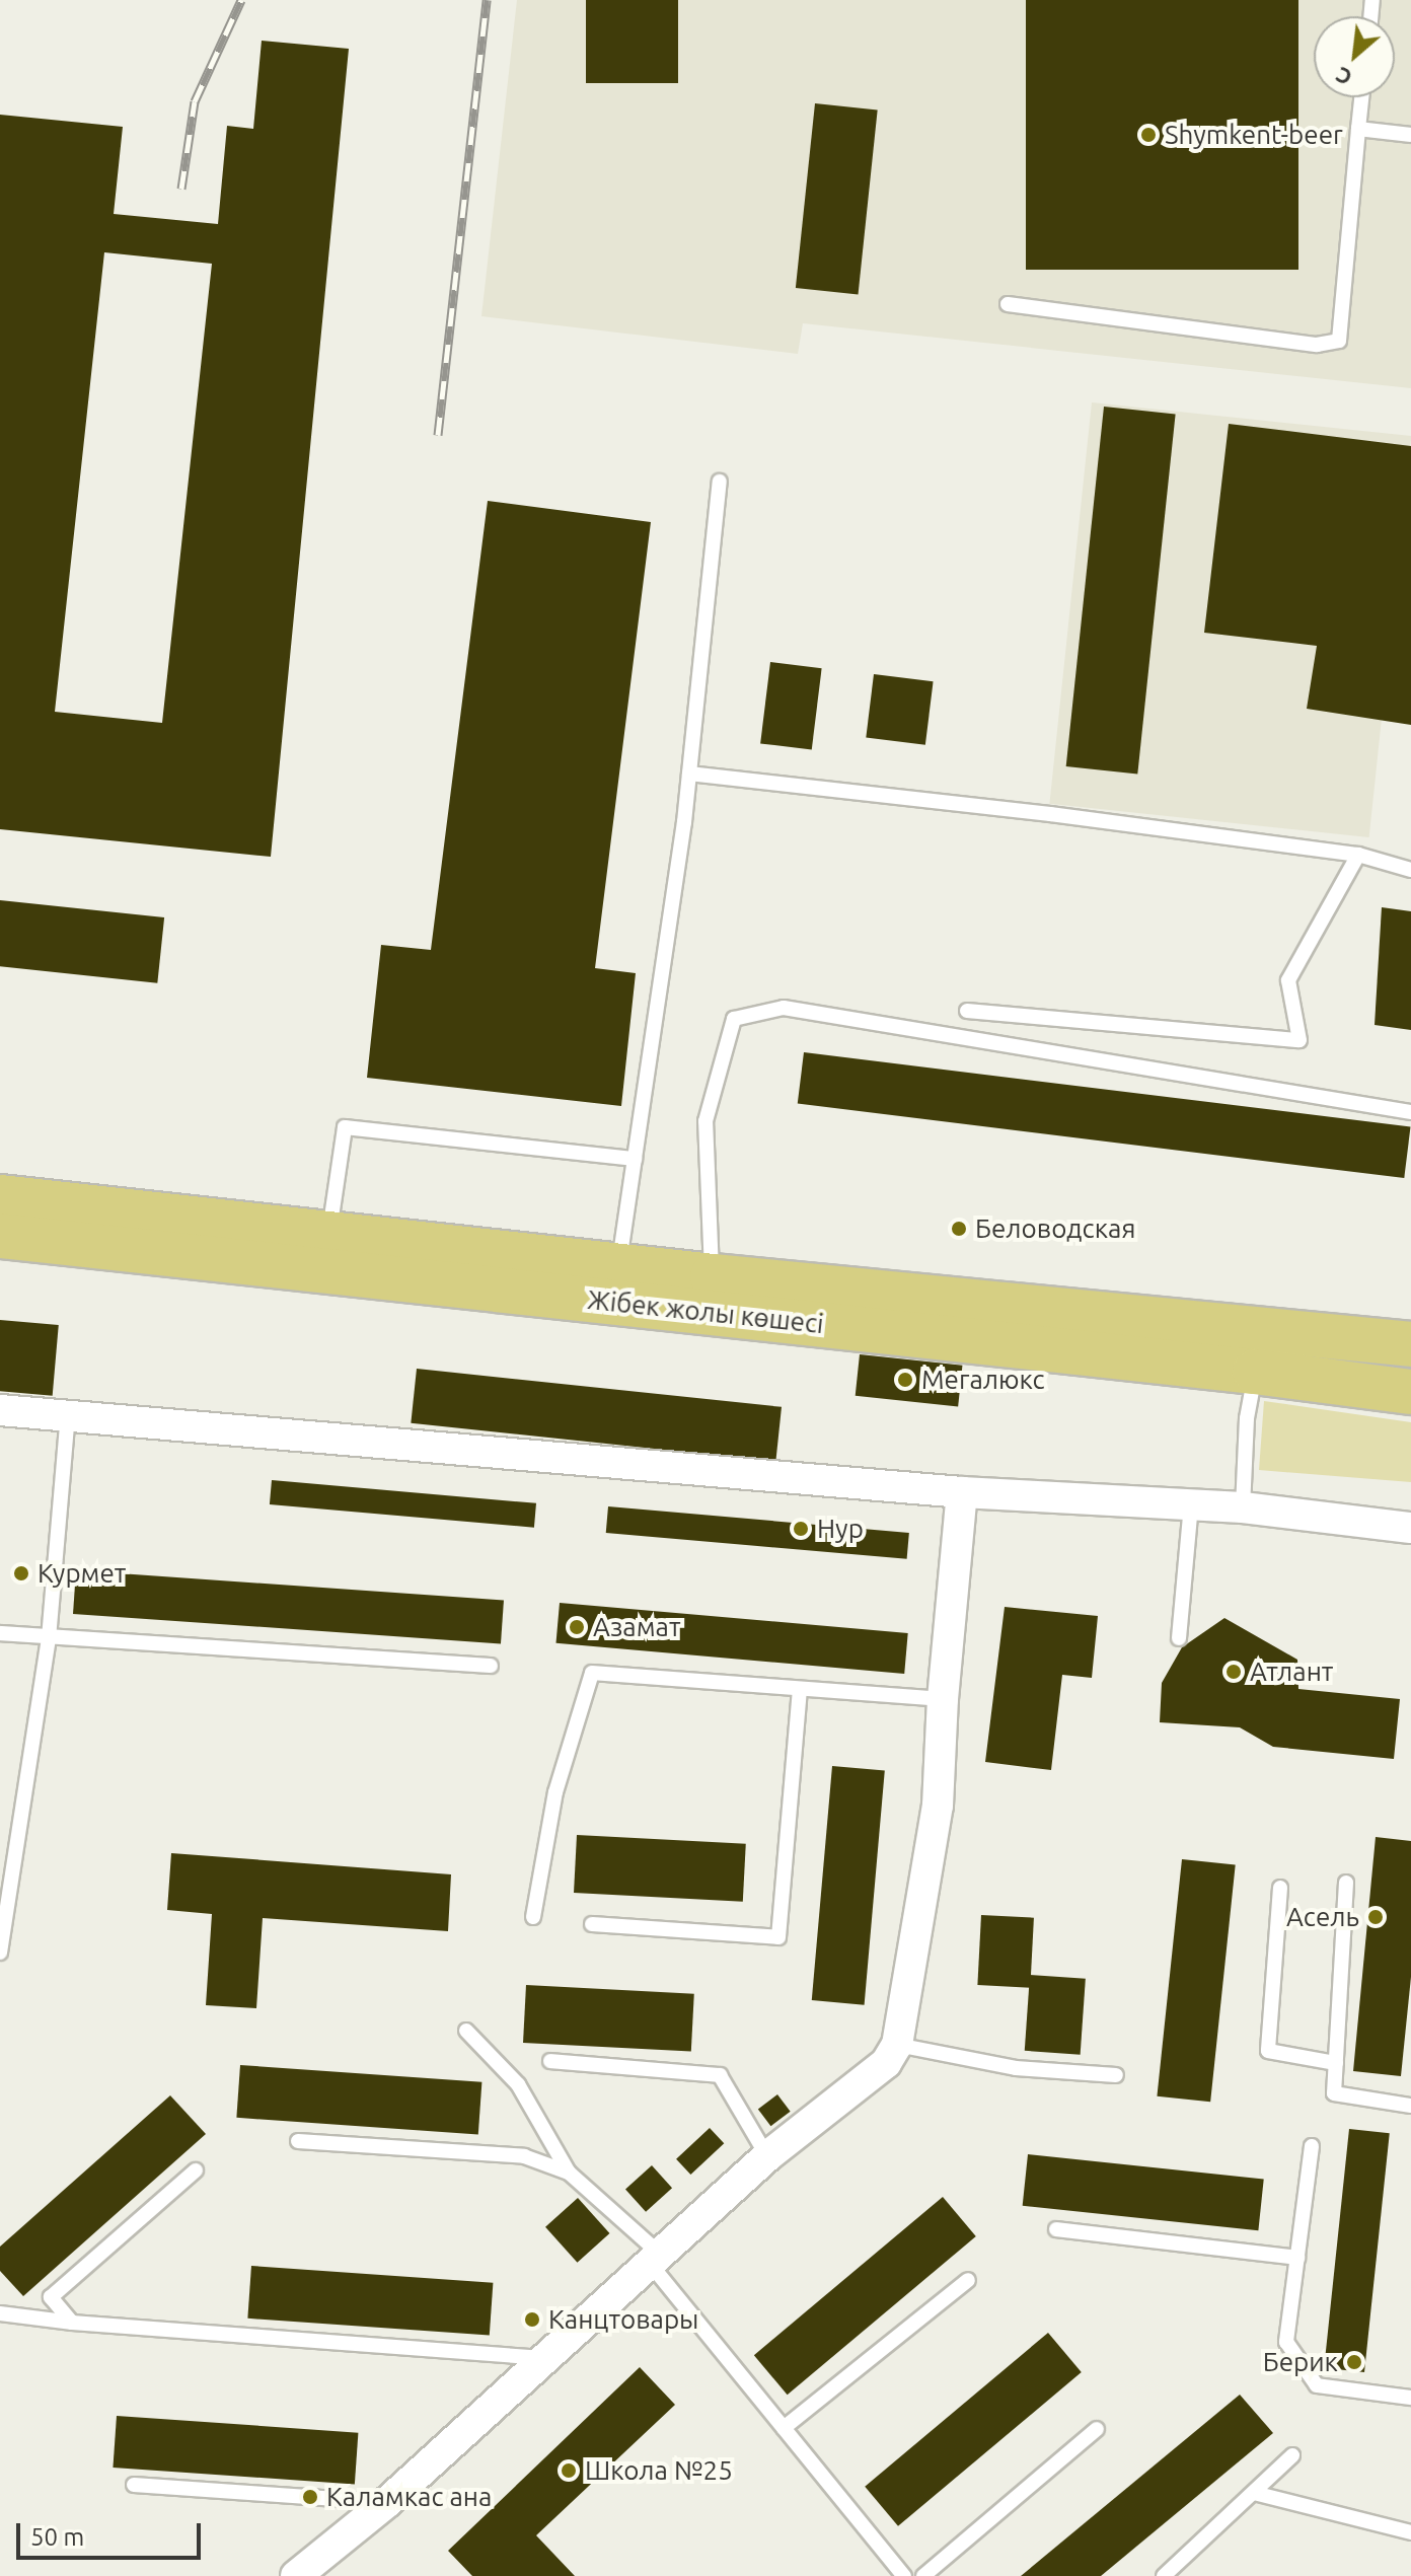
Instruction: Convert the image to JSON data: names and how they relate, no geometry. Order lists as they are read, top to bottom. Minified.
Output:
{"streets":{"main road":["Жібек жолы көшесі"]},"places":["Shymkent-beer","Беловодская","Мегалюкс","Нур","Курмет","Азамат","Атлант","Асель","Канцтовары","Берик","Школа №25","Каламкас ана"],"scale_bar":"50 m","north":"bottom left"}
